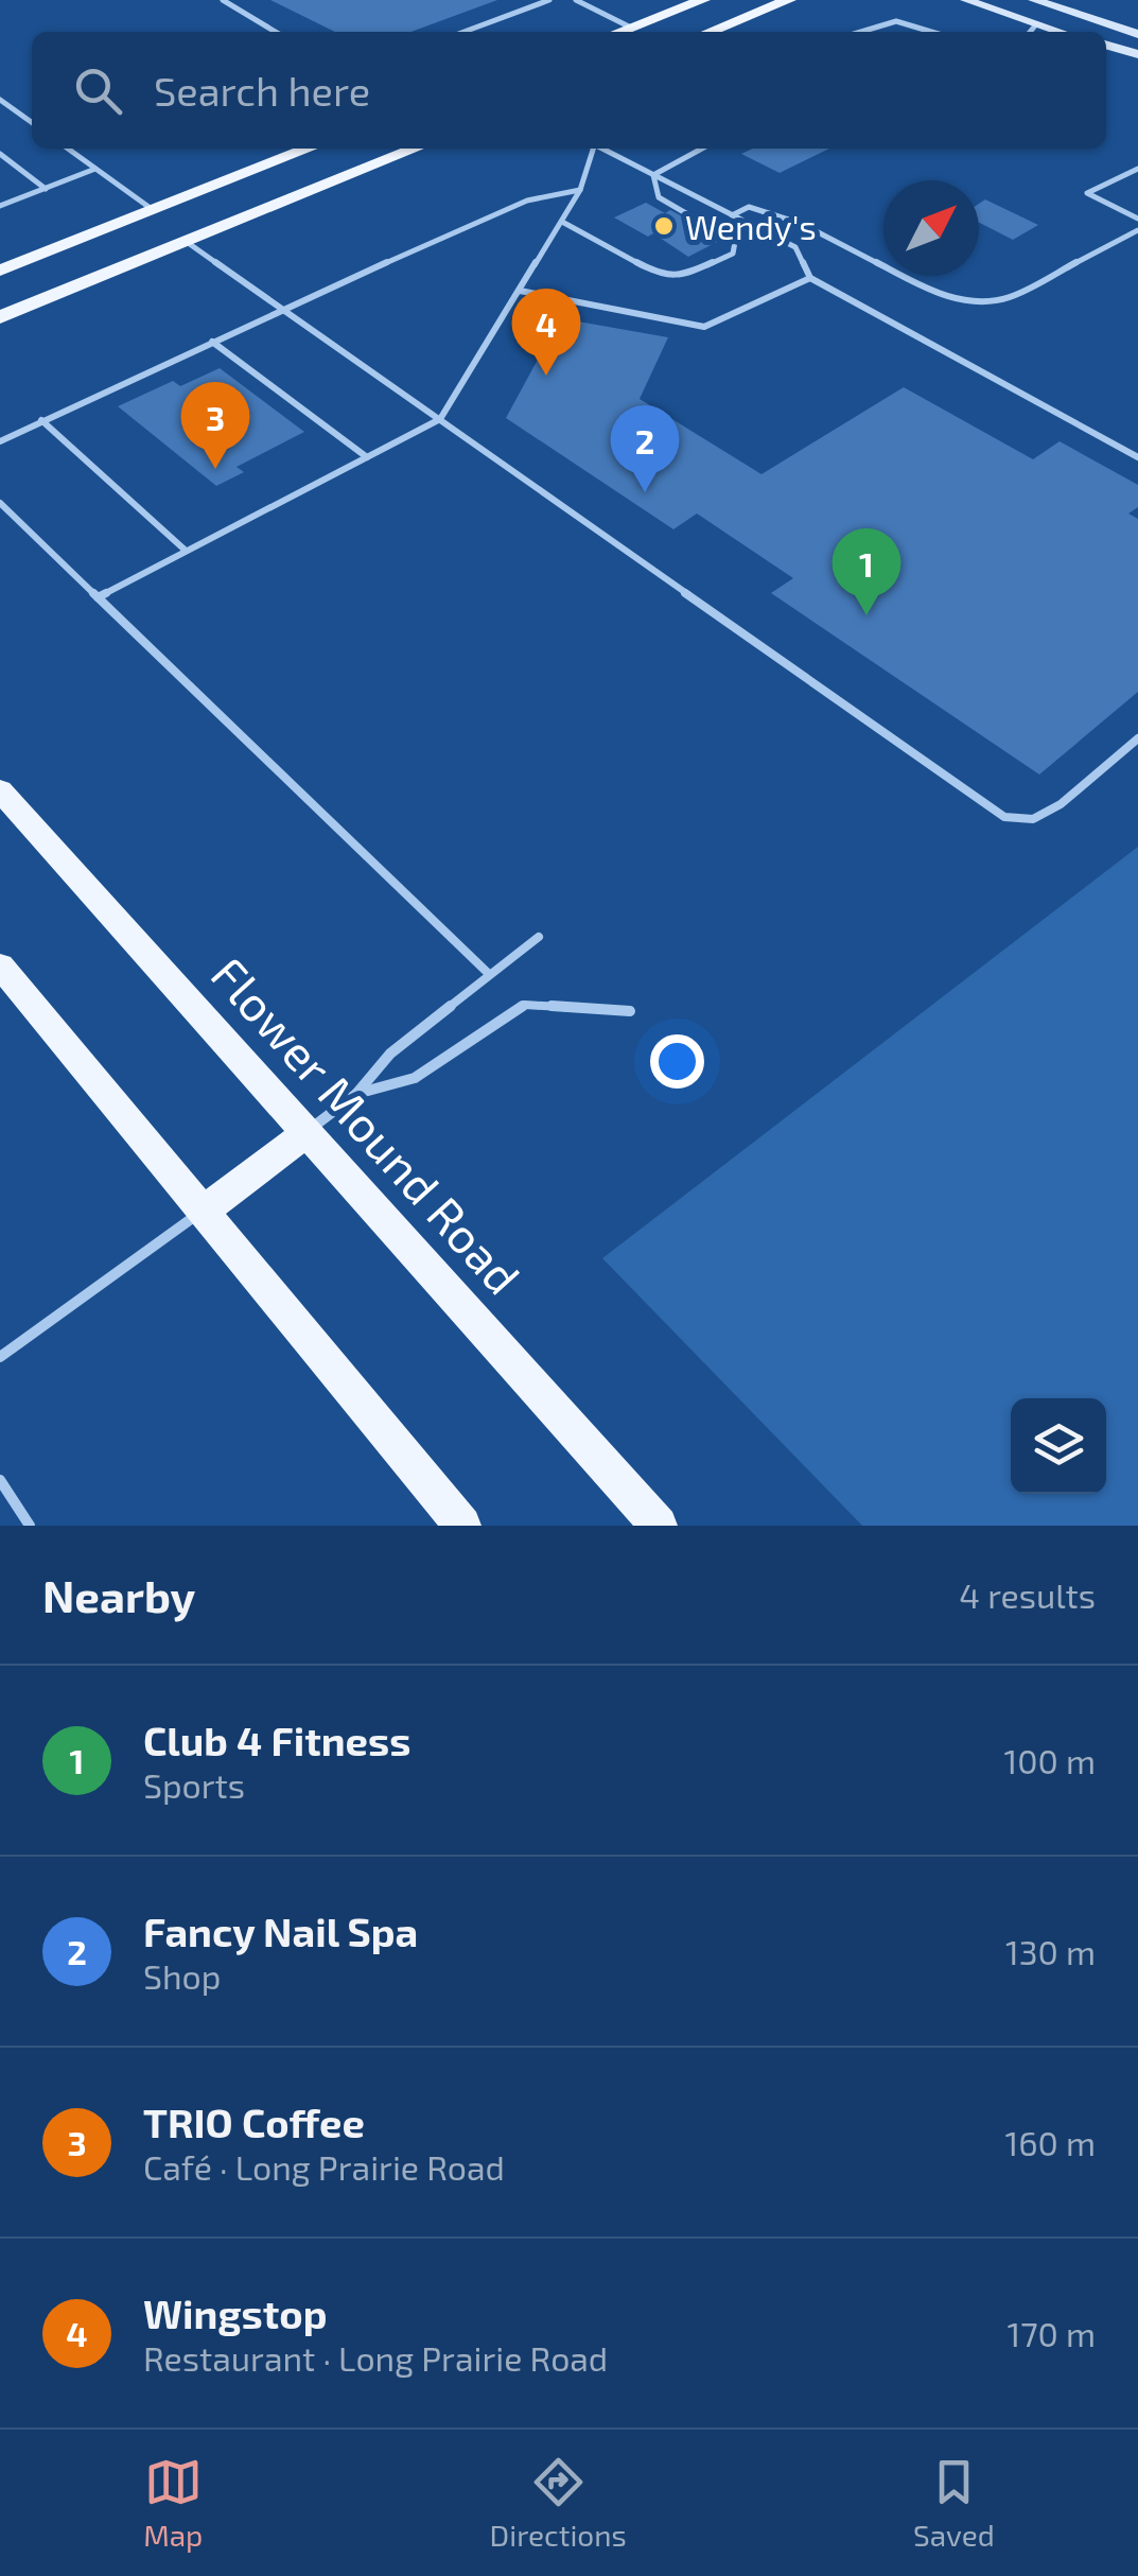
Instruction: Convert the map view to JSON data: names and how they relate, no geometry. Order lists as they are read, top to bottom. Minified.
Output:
{"streets":{"main road":["Flower Mound Road"]},"places":["Wendy's"],"north":"top right","page":{"search":"Search here","pins":["4","3","2","1"],"heading":["Nearby","4 results"],"list":[{"mark":"1","name":"Club 4 Fitness","note":"Sports","value":"100 m"},{"mark":"2","name":"Fancy Nail Spa","note":"Shop","value":"130 m"},{"mark":"3","name":"TRIO Coffee","note":"Café · Long Prairie Road","value":"160 m"},{"mark":"4","name":"Wingstop","note":"Restaurant · Long Prairie Road","value":"170 m"}],"nav":["Map","Directions","Saved"]}}
